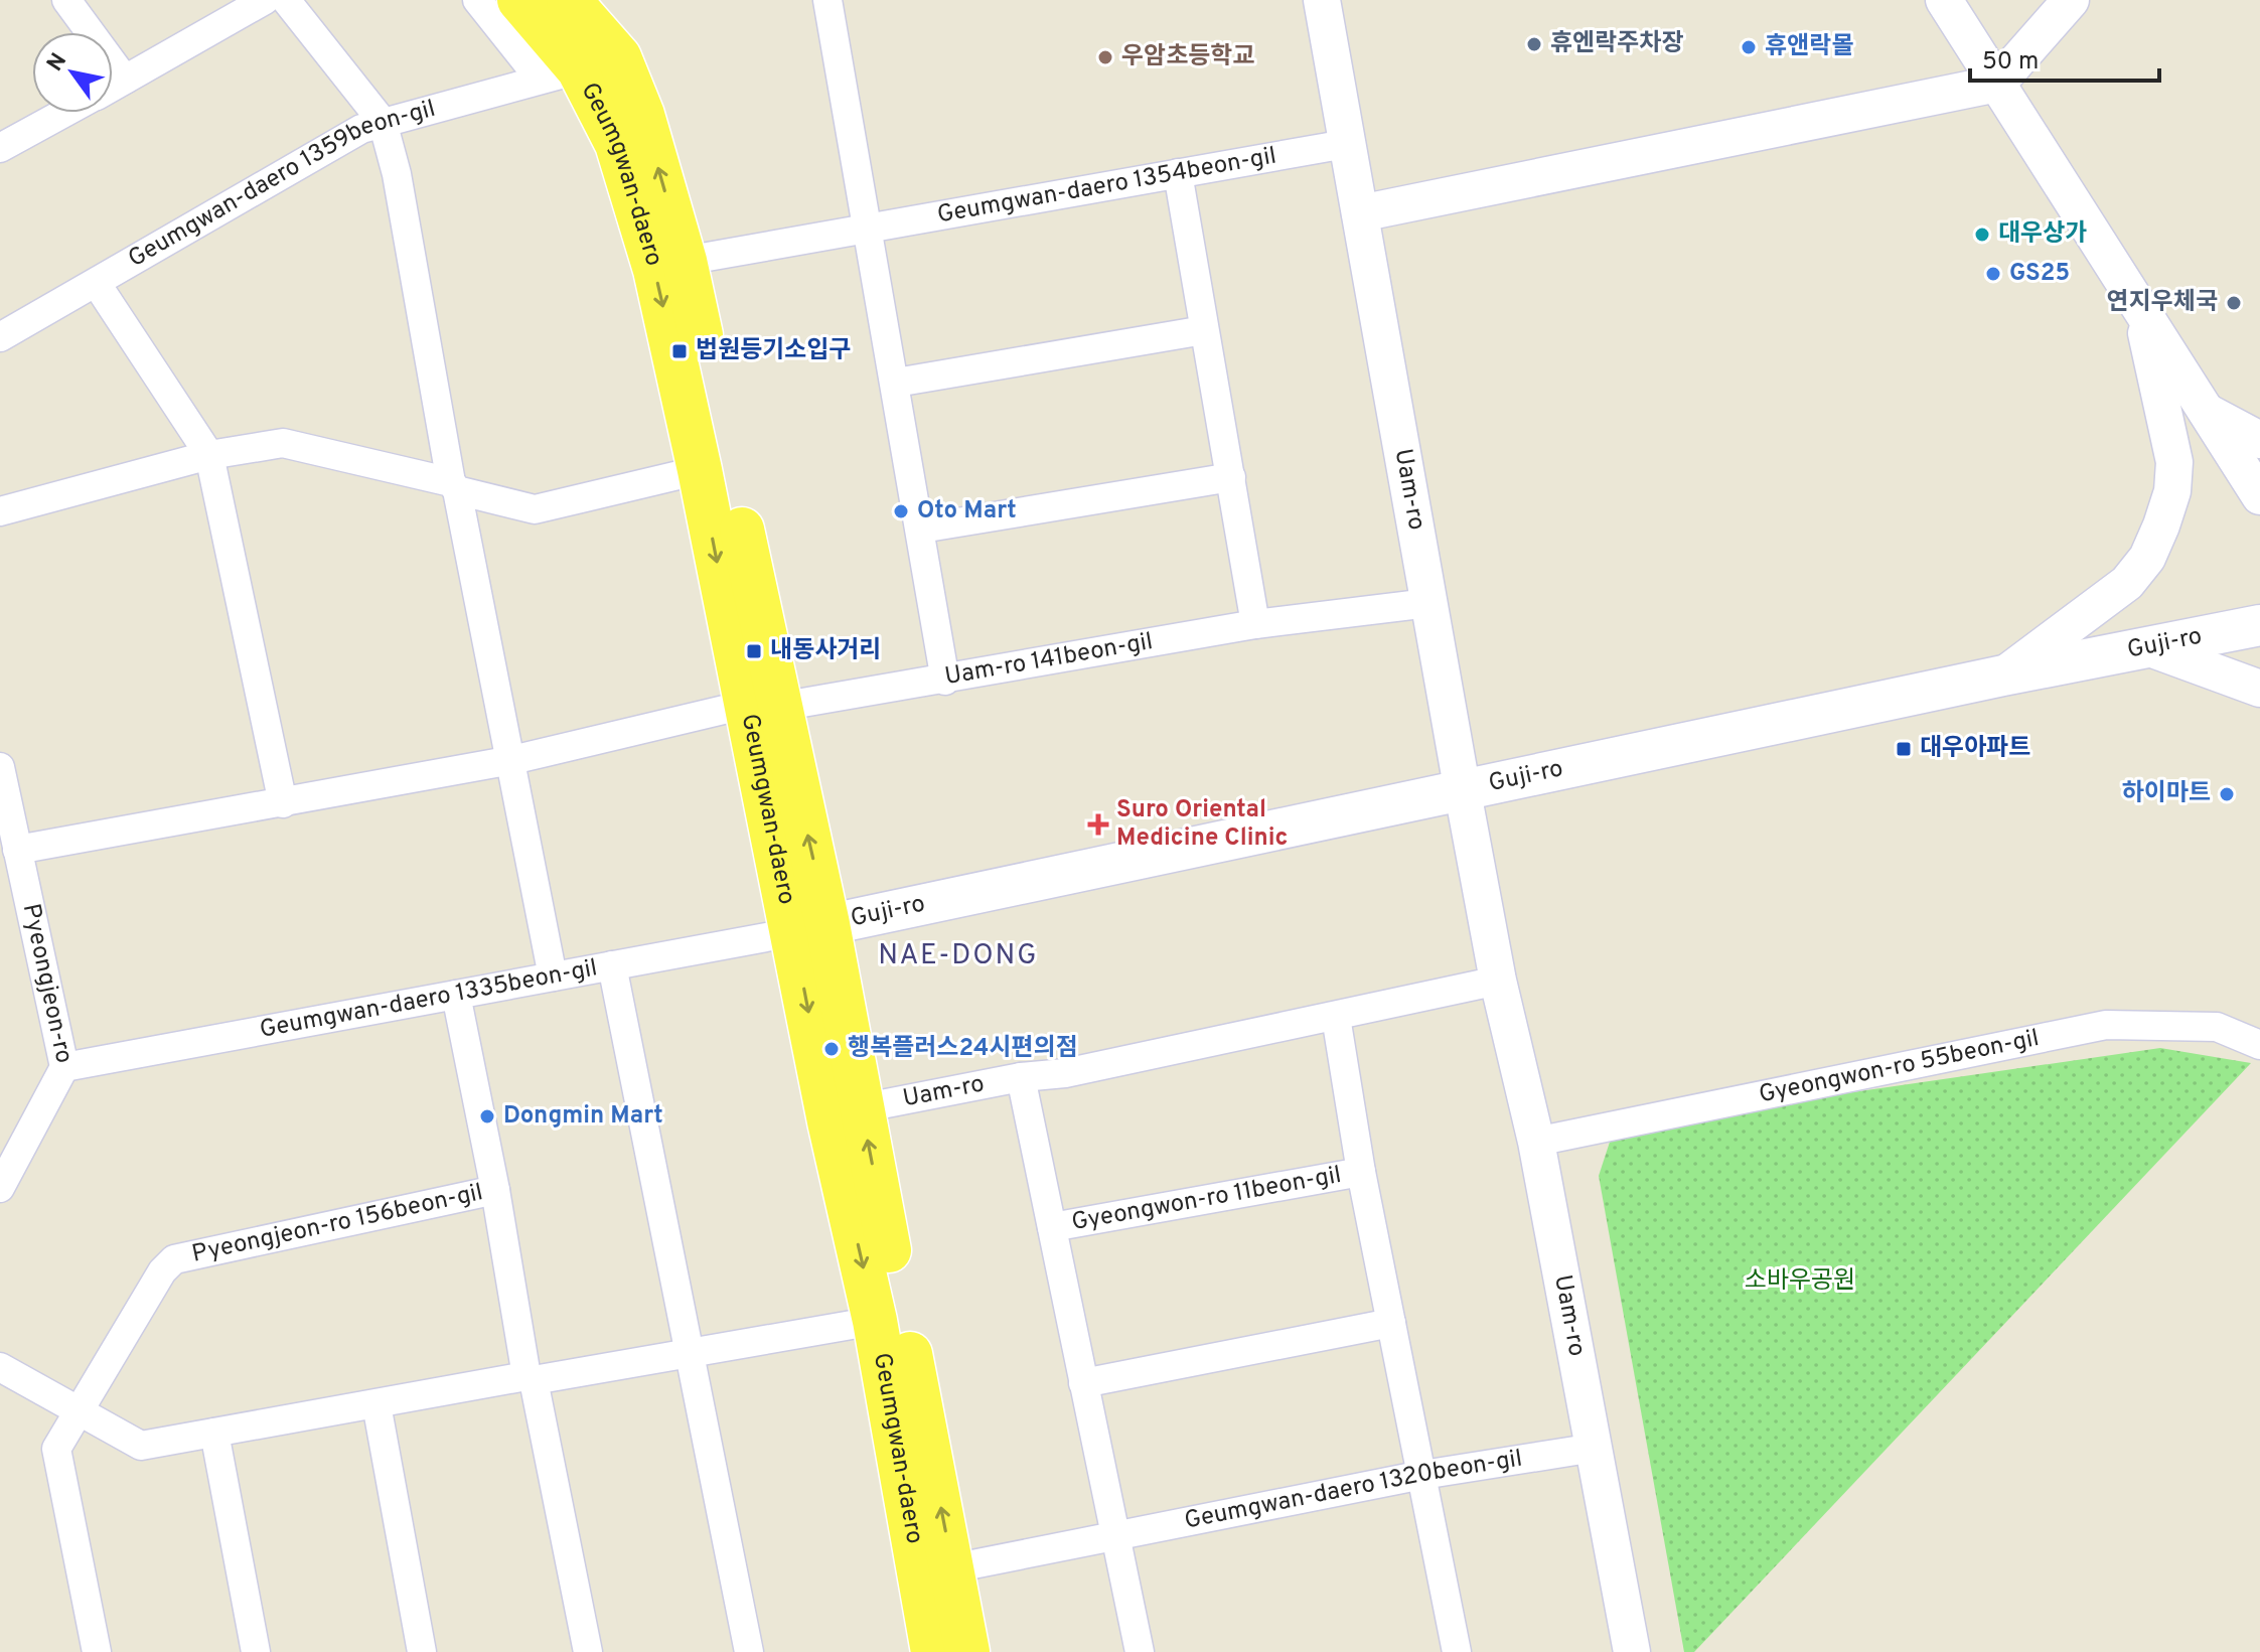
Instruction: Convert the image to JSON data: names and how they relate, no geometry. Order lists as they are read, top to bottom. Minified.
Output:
{"streets":{"main road":["Geumgwan-daero","Guji-ro"],"street":["Geumgwan-daero 1354beon-gil","Geumgwan-daero 1359beon-gil","Uam-ro","Uam-ro 141beon-gil","Pyeongjeon-ro","Geumgwan-daero 1335beon-gil","Gyeongwon-ro 55beon-gil","Gyeongwon-ro 11beon-gil","Pyeongjeon-ro 156beon-gil","Geumgwan-daero 1320beon-gil"]},"crossings":[["Geumgwan-daero","Geumgwan-daero 1354beon-gil"],["Geumgwan-daero","Geumgwan-daero 1359beon-gil"],["Geumgwan-daero","Uam-ro"],["Geumgwan-daero","Guji-ro"],["Geumgwan-daero","Geumgwan-daero 1335beon-gil"],["Geumgwan-daero","Geumgwan-daero 1320beon-gil"],["Geumgwan-daero 1354beon-gil","Uam-ro"],["Geumgwan-daero 1354beon-gil","Uam-ro 141beon-gil"],["Uam-ro","Guji-ro"],["Uam-ro","Uam-ro 141beon-gil"],["Uam-ro","Gyeongwon-ro 55beon-gil"],["Uam-ro","Gyeongwon-ro 11beon-gil"],["Uam-ro","Geumgwan-daero 1320beon-gil"],["Guji-ro","Geumgwan-daero 1335beon-gil"],["Pyeongjeon-ro","Geumgwan-daero 1335beon-gil"],["Gyeongwon-ro 11beon-gil","Geumgwan-daero 1320beon-gil"]],"districts":["NAE-DONG"],"parks":["소바우공원"],"places":{"other":["휴엔락주차장","휴앤락몰","우암초등학교","대우상가","GS25","연지우체국","Oto Mart","하이마트","행복플러스24시편의점","Dongmin Mart"],"transit":["법원등기소입구","내동사거리","대우아파트"],"health":["Suro Oriental Medicine Clinic"]},"scale_bar":"50 m","north":"top left"}
